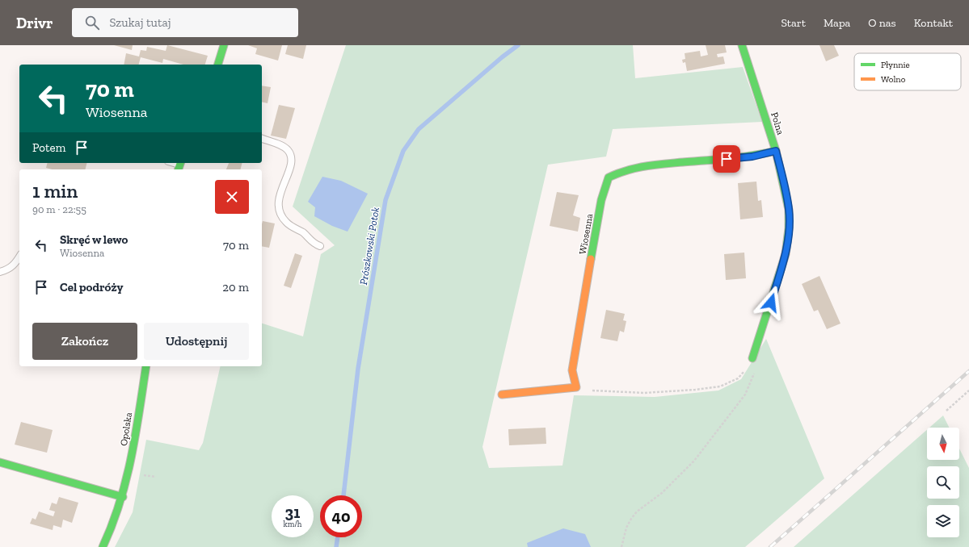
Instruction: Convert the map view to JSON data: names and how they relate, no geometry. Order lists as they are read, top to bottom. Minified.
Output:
{"streets":{"street":["Polna","Wiosenna","Opolska"]},"crossings":[["Polna","Wiosenna"]],"water":["Prószkowski Potok"],"legend":["Płynnie","Wolno"],"north":"bottom","page":{"header":"Drivr","search":"Szukaj tutaj","nav":["Start","Mapa","O nas","Kontakt"],"turn":["70 m","Wiosenna"],"then":"Potem","heading":["1 min","90 m · 22:55"],"list":[{"name":"Skręć w lewo","note":"Wiosenna","value":"70 m"},{"name":"Cel podróży","value":"20 m"}],"buttons":["Zakończ","Udostępnij"],"speed":"31 km/h","limit":"40"}}
